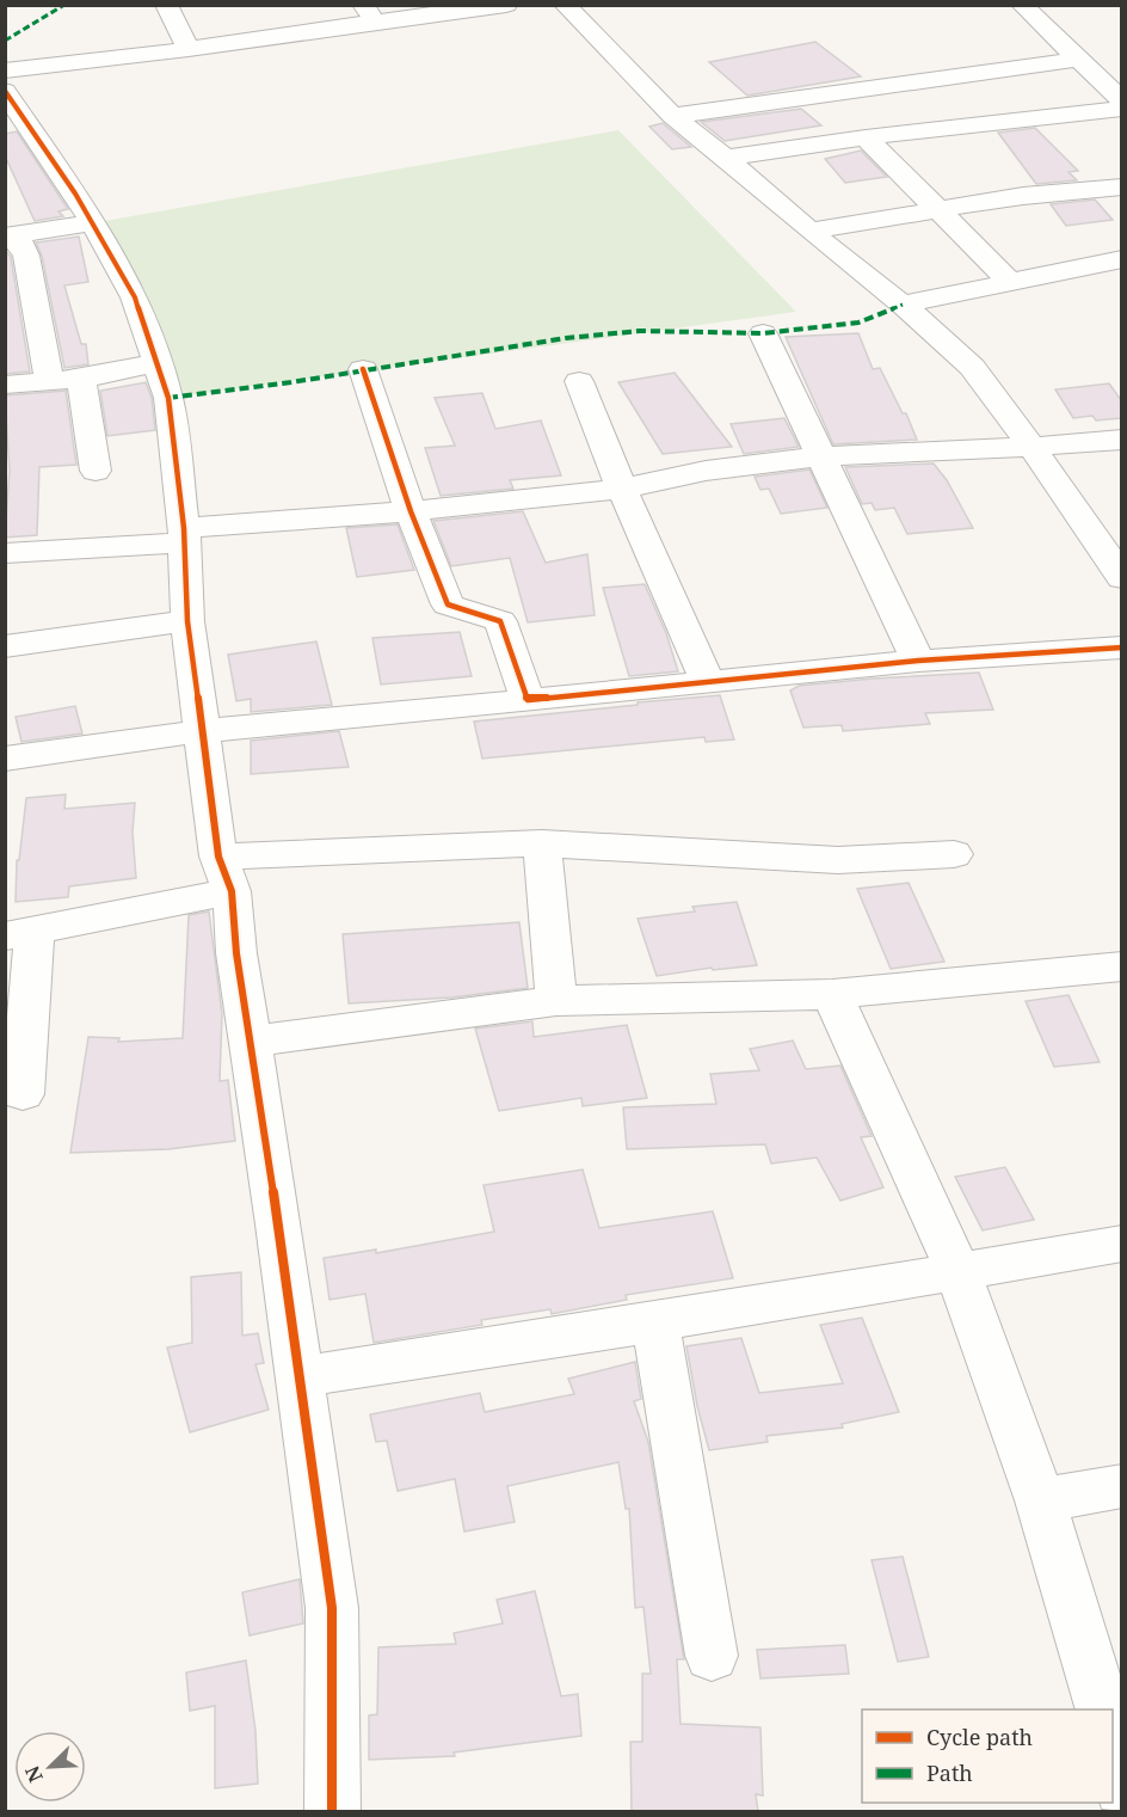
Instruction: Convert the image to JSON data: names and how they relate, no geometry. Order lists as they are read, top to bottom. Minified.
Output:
{"legend":["Cycle path","Path"],"north":"bottom left"}
